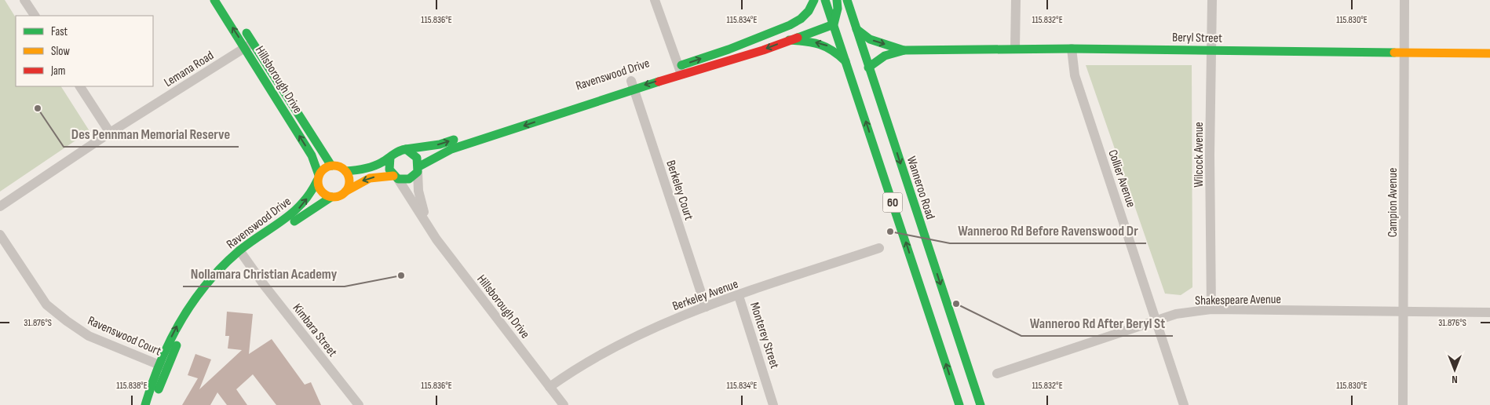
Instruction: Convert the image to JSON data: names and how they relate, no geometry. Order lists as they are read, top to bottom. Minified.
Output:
{"streets":{"main road":["Beryl Street","Ravenswood Drive","Hillsborough Drive","Wanneroo Road","60"],"street":["Lemana Road","Wilcock Avenue","Collier Avenue","Berkeley Court","Campion Avenue","Berkeley Avenue","Shakespeare Avenue","Kimbara Street","Ravenswood Court","Monterey Street"]},"crossings":[["Beryl Street","Wilcock Avenue"],["Beryl Street","Collier Avenue"],["Beryl Street","Wanneroo Road"],["Beryl Street","Campion Avenue"],["Lemana Road","Hillsborough Drive"],["Ravenswood Drive","Hillsborough Drive"],["Ravenswood Drive","Berkeley Court"],["Ravenswood Drive","60"],["Ravenswood Drive","Kimbara Street"],["Ravenswood Drive","Ravenswood Court"],["Hillsborough Drive","Berkeley Avenue"],["Wilcock Avenue","Shakespeare Avenue"],["Collier Avenue","Shakespeare Avenue"],["Berkeley Court","Berkeley Avenue"],["Campion Avenue","Shakespeare Avenue"],["Berkeley Avenue","Monterey Street"]],"places":["Des Pennman Memorial Reserve","Wanneroo Rd Before Ravenswood Dr","Nollamara Christian Academy","Wanneroo Rd After Beryl St"],"legend":["Fast","Slow","Jam"],"north":"bottom","coordinates":["115.836°E","115.834°E","115.832°E","115.830°E","31.876°S","115.838°E"]}
